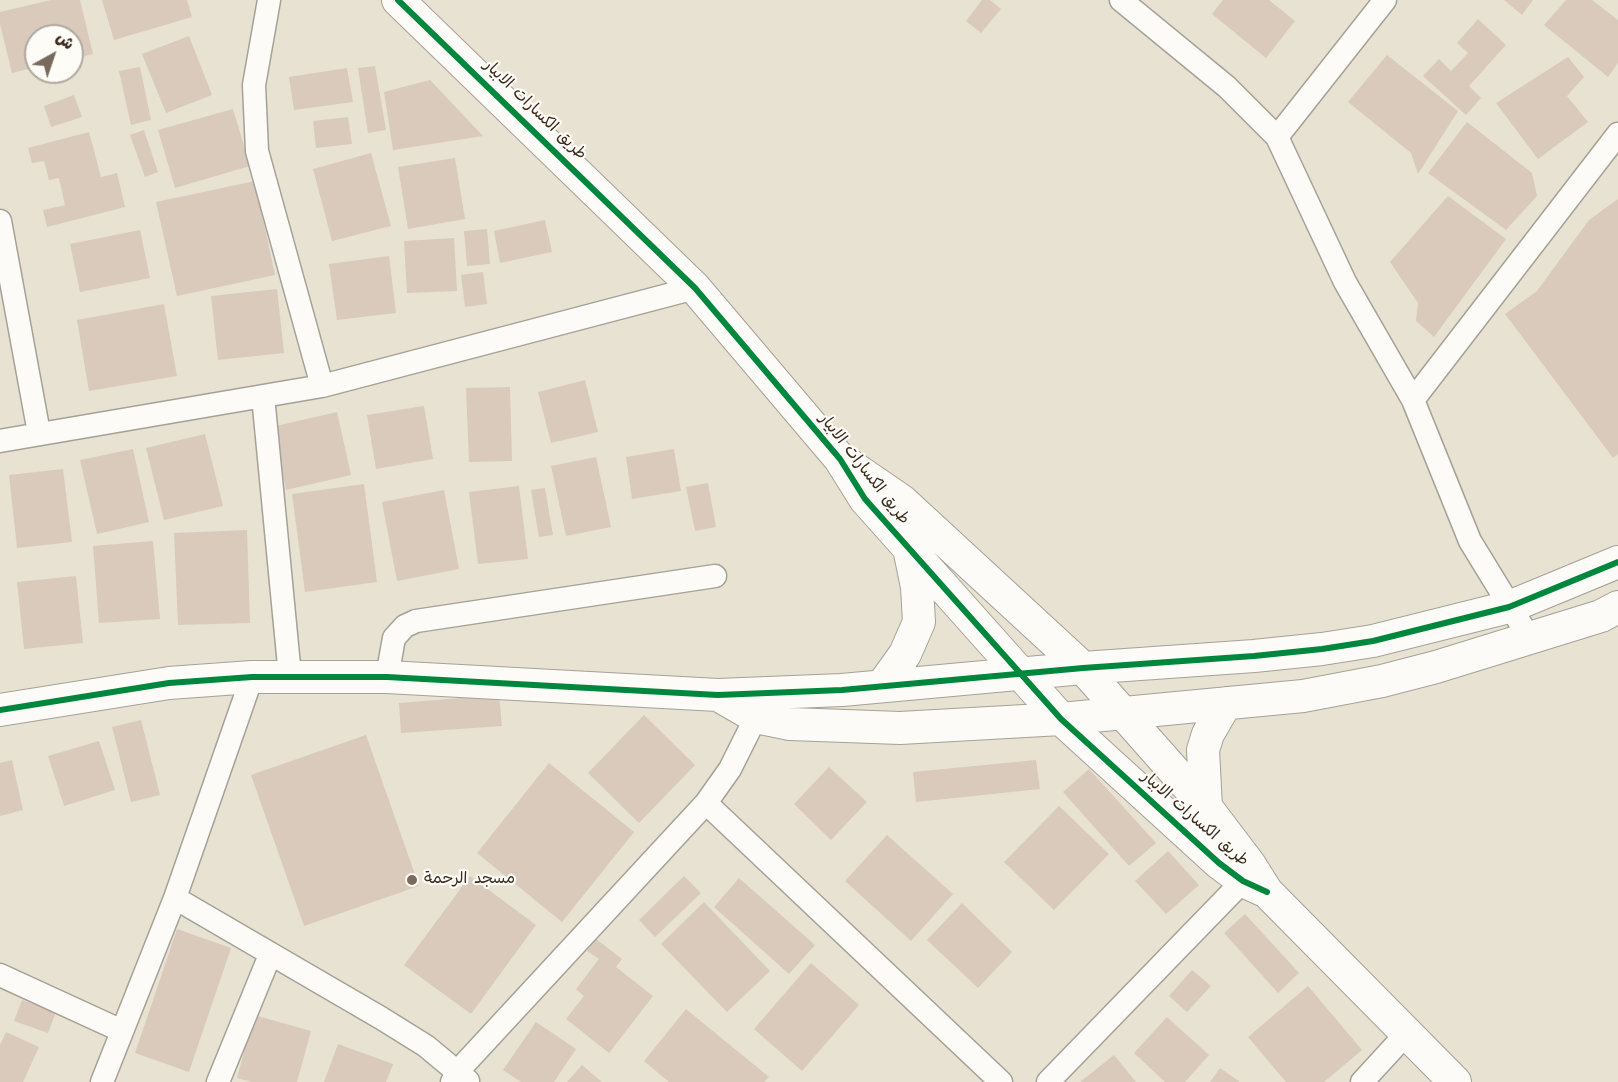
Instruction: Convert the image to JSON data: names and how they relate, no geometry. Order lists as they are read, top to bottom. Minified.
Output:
{"streets":{"street":["طريق الكسارات الابيار"]},"places":["مسجد الرحمة"],"north":"top right"}
